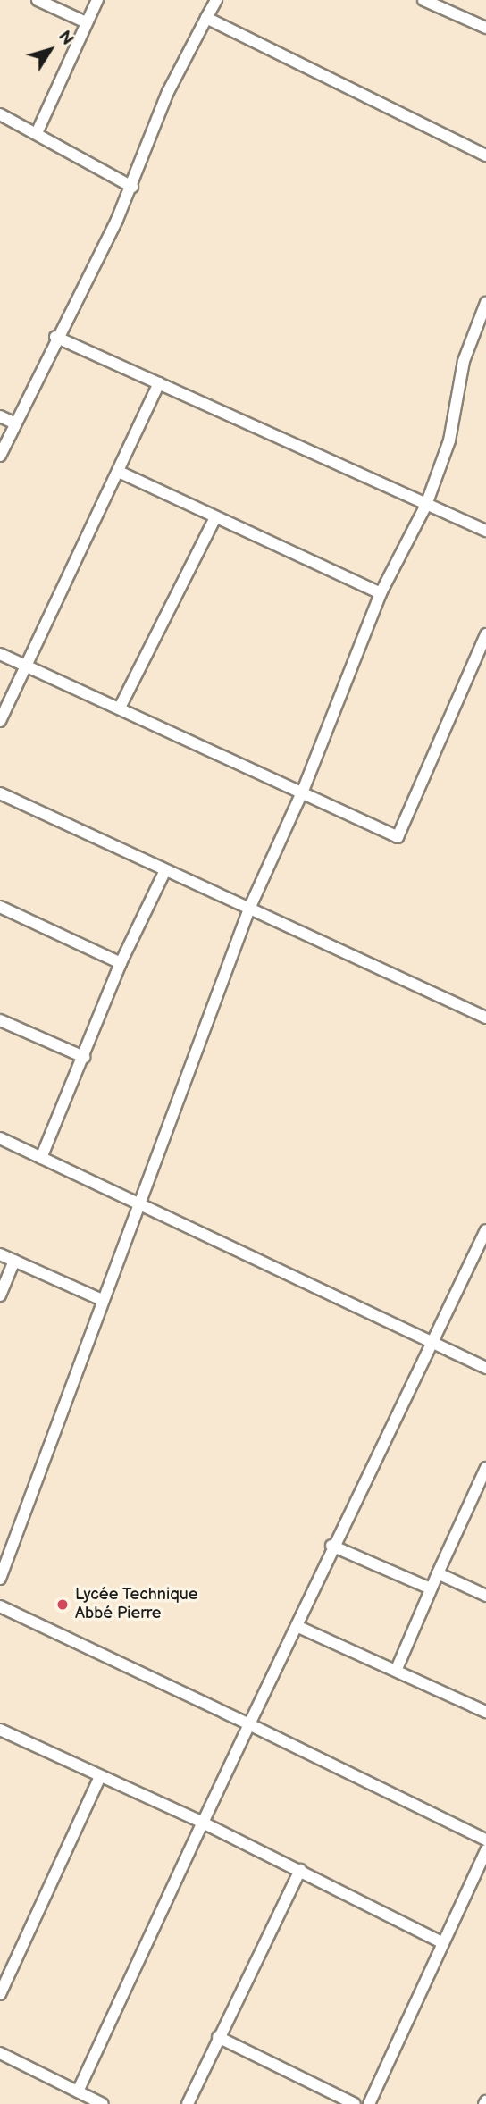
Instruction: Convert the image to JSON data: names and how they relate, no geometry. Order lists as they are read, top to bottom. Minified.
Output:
{"places":["Lycée Technique Abbé Pierre"],"north":"top right"}
